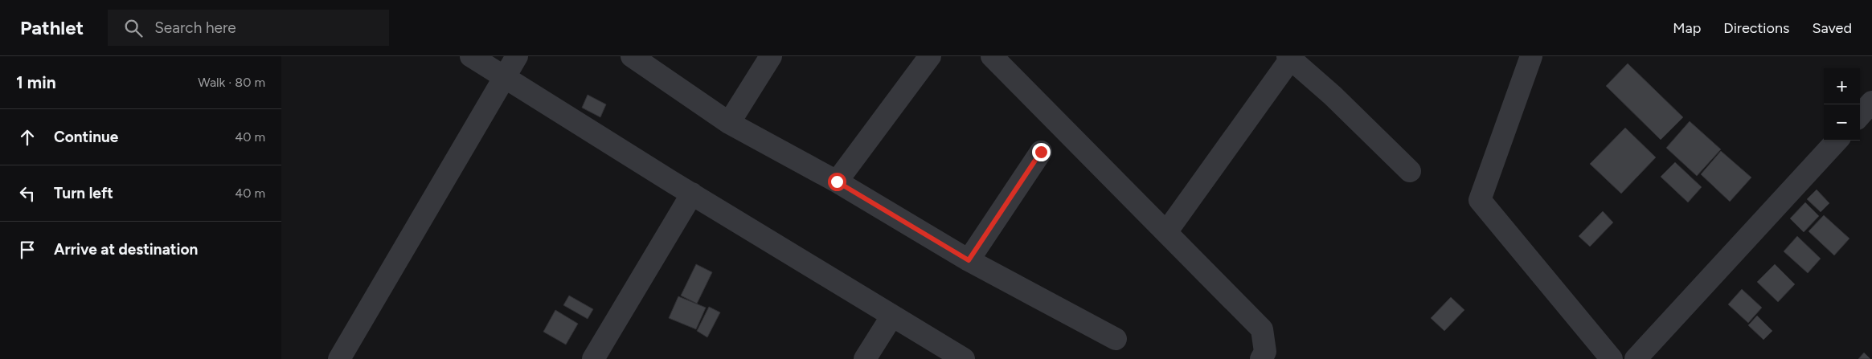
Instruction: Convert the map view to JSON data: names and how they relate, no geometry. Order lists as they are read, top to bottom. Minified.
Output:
{"page":{"header":"Pathlet","search":"Search here","nav":["Map","Directions","Saved"],"heading":["1 min","Walk · 80 m"],"map_buttons":["+","−"],"list":[["Continue","40 m"],["Turn left","40 m"],"Arrive at destination"]}}
